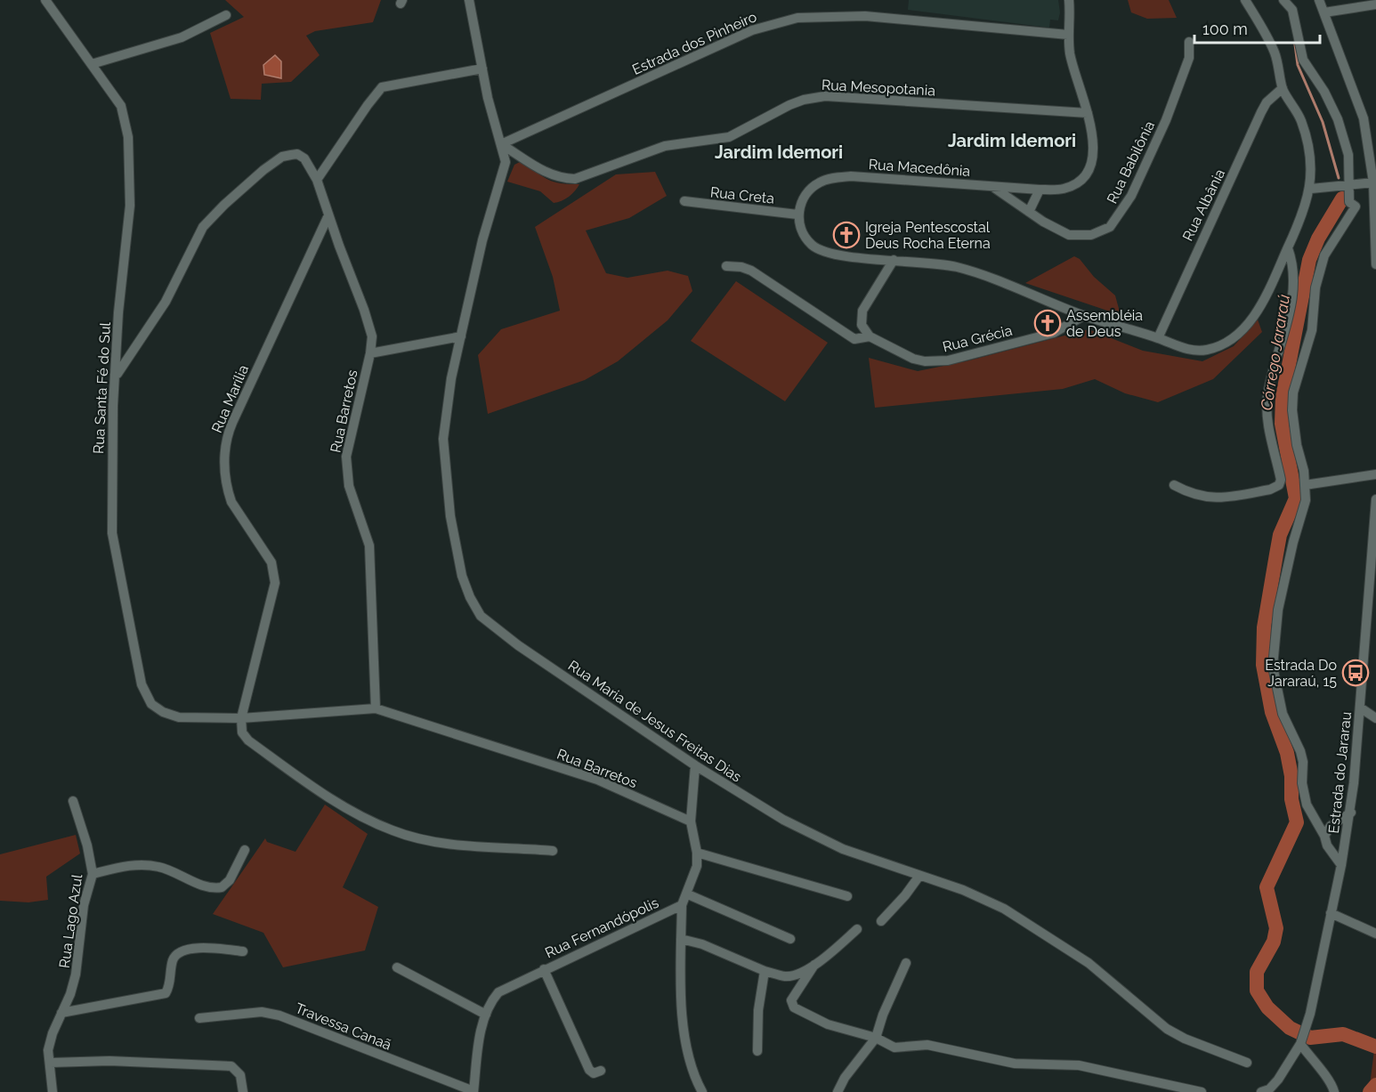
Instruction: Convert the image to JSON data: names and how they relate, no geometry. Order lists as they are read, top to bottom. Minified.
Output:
{"streets":{"street":["Estrada dos Pinheiro","Rua Mesopotania","Rua Babilônia","Rua Macedônia","Rua Creta","Rua Albânia","Rua Grécia","Rua Santa Fé do Sul","Rua Marília","Rua Barretos","Rua Maria de Jesus Freitas Dias","Estrada do Jararau","Rua Lago Azul","Rua Fernandópolis","Travessa Canaã"]},"crossings":[["Estrada dos Pinheiro","Rua Mesopotania"],["Estrada dos Pinheiro","Rua Macedônia"],["Estrada dos Pinheiro","Rua Maria de Jesus Freitas Dias"],["Rua Mesopotania","Rua Macedônia"],["Rua Mesopotania","Rua Maria de Jesus Freitas Dias"],["Rua Babilônia","Rua Macedônia"],["Rua Macedônia","Rua Creta"],["Rua Santa Fé do Sul","Rua Marília"],["Rua Santa Fé do Sul","Rua Barretos"],["Rua Marília","Rua Barretos"],["Rua Barretos","Rua Fernandópolis"],["Rua Maria de Jesus Freitas Dias","Rua Fernandópolis"],["Rua Fernandópolis","Travessa Canaã"]],"districts":["Jardim Idemori","Jardim Idemori"],"water":["Córrego Jararaú"],"places":{"church":["Igreja Pentescostal Deus Rocha Eterna","Assembléia de Deus"],"bus stop":["Estrada Do Jararaú, 15"]},"scale_bar":"100 m"}
